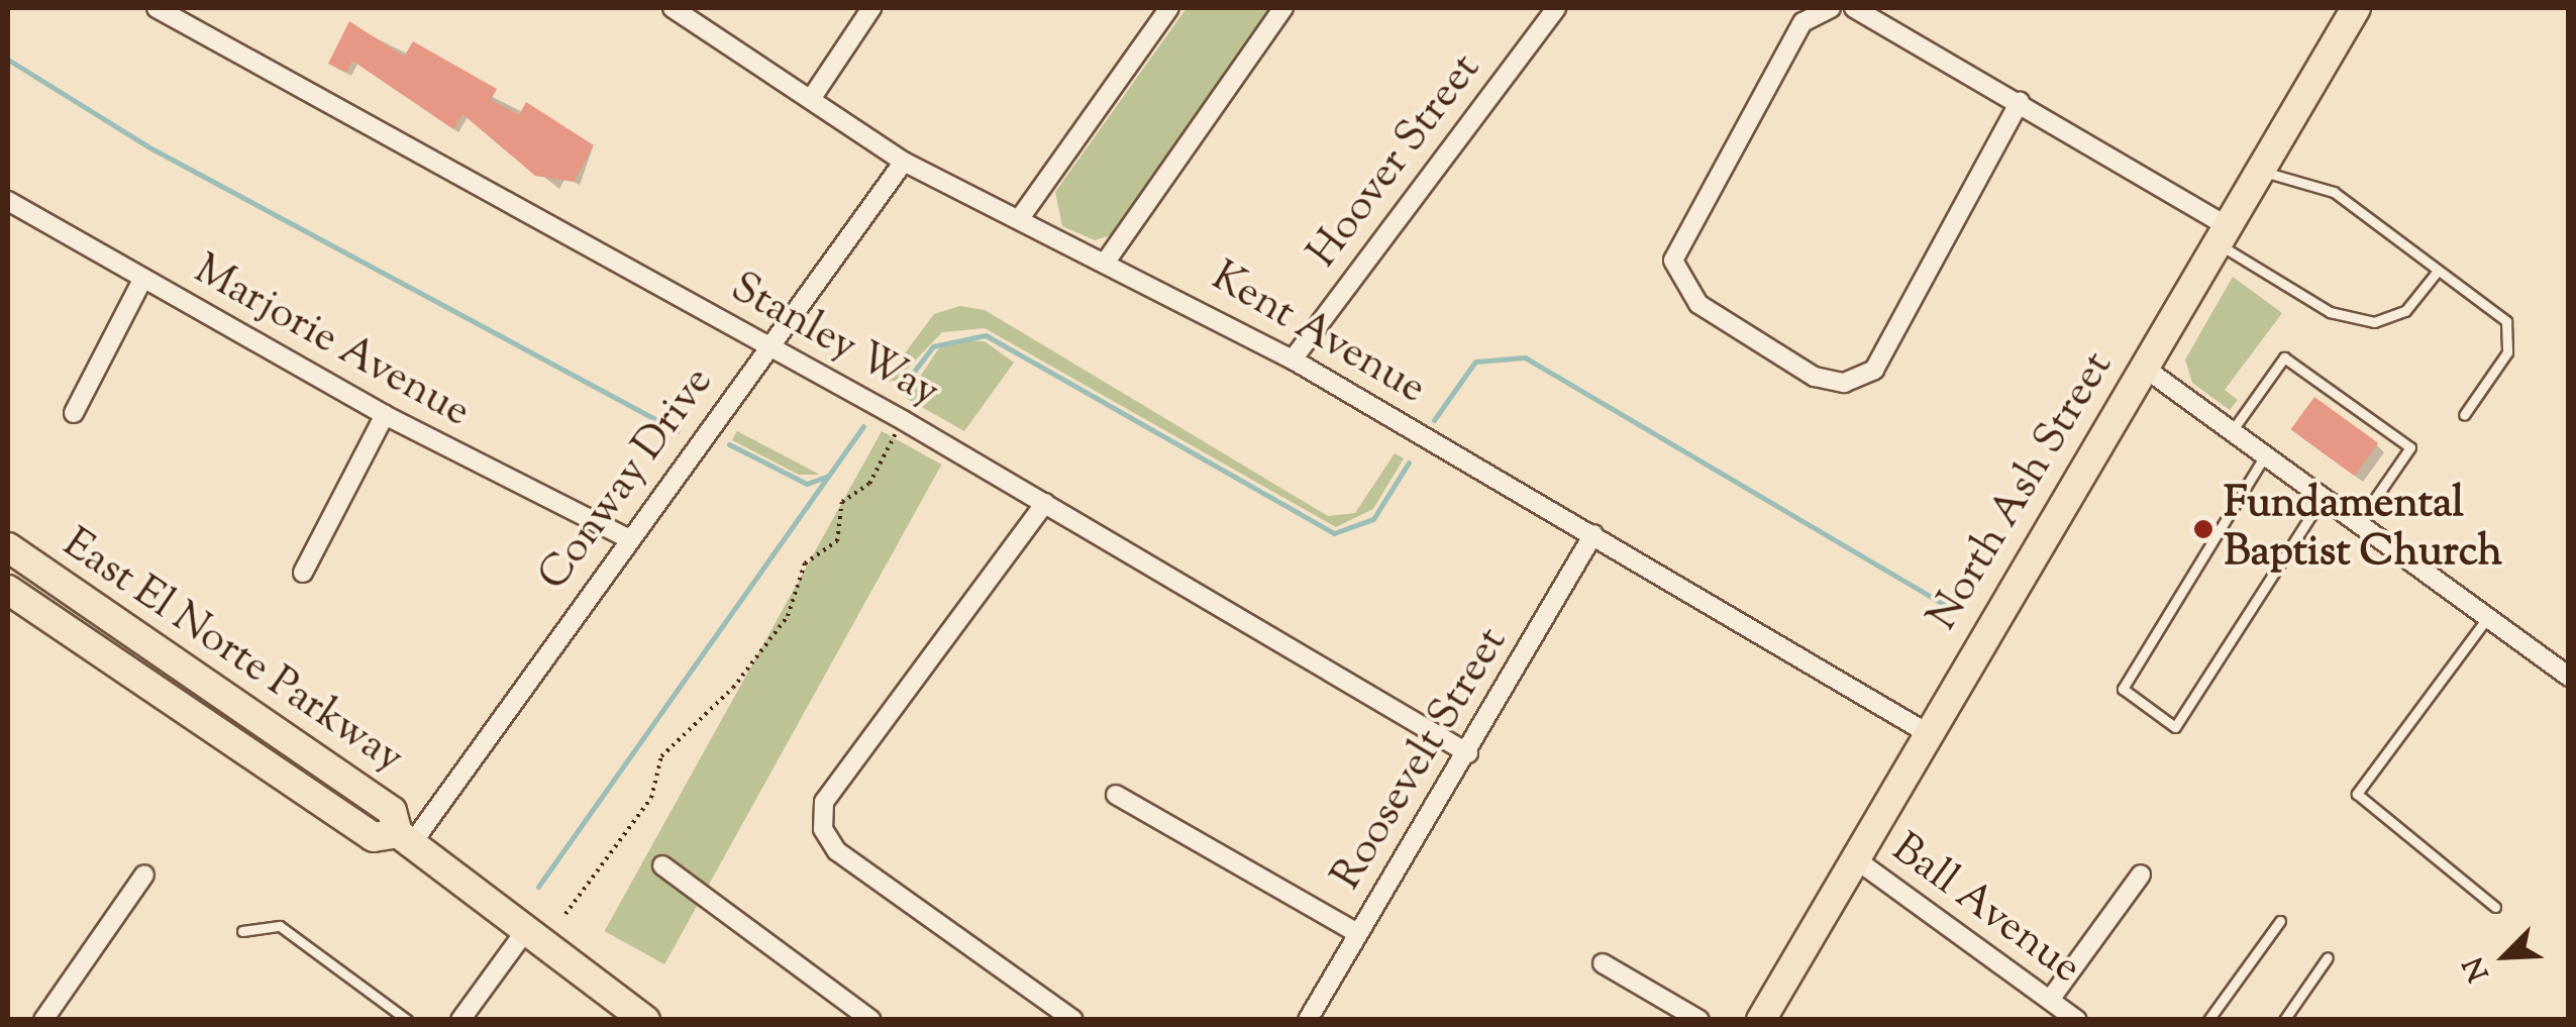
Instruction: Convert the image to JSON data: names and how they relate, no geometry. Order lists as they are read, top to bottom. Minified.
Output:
{"streets":{"main road":["North Ash Street","East El Norte Parkway"],"street":["Hoover Street","Kent Avenue","Stanley Way","Marjorie Avenue","Conway Drive","Roosevelt Street","Ball Avenue"]},"crossings":[["Hoover Street","Kent Avenue"],["Kent Avenue","Conway Drive"],["Kent Avenue","North Ash Street"],["Kent Avenue","Roosevelt Street"],["Stanley Way","Conway Drive"],["Stanley Way","Roosevelt Street"],["Marjorie Avenue","Conway Drive"],["Conway Drive","East El Norte Parkway"],["North Ash Street","Ball Avenue"]],"places":["Fundamental Baptist Church"],"north":"bottom left"}
